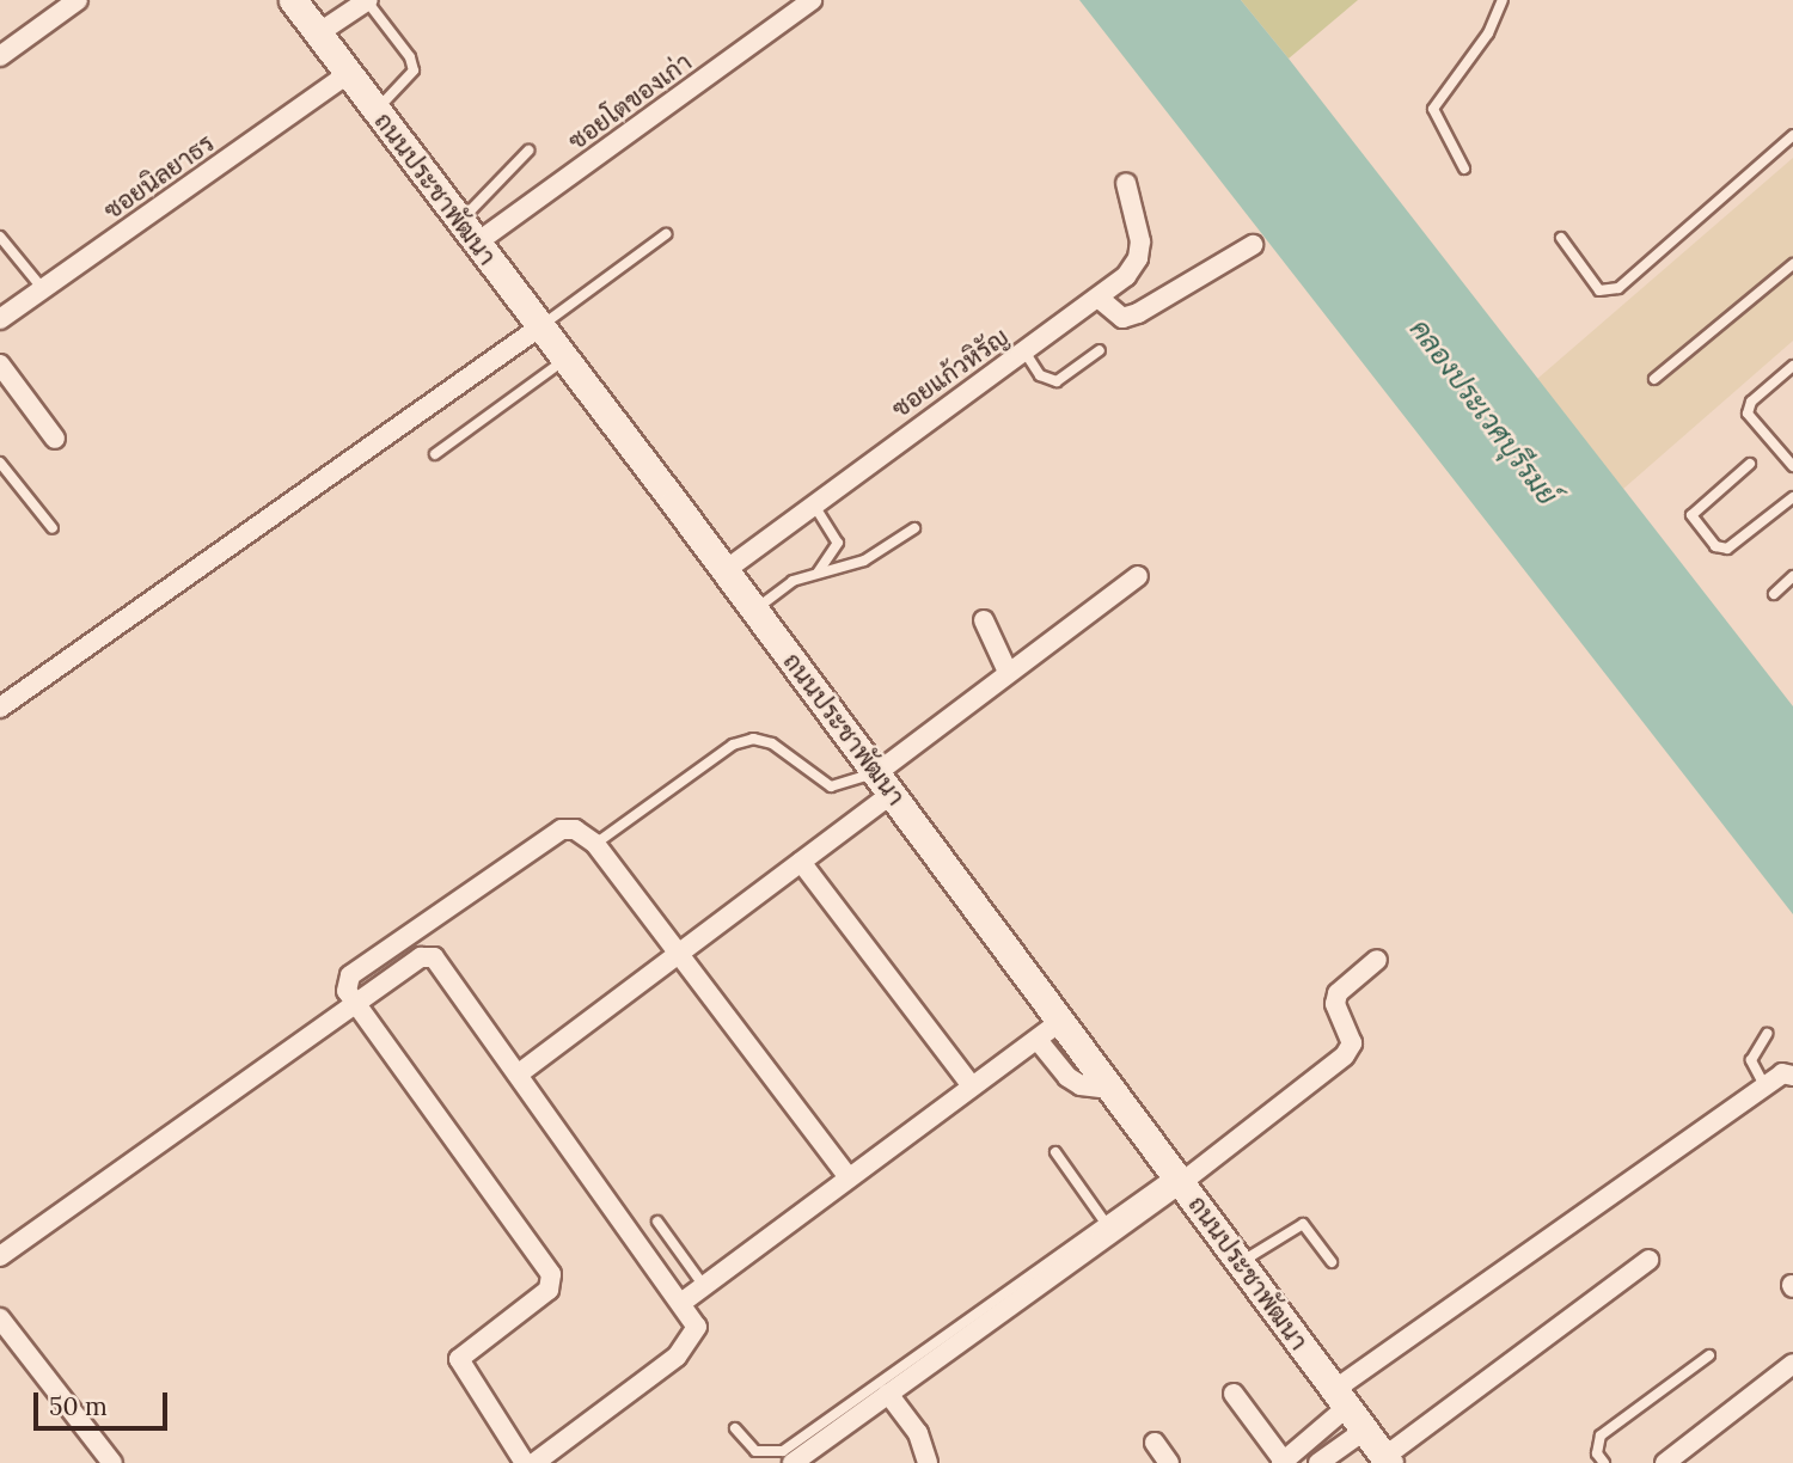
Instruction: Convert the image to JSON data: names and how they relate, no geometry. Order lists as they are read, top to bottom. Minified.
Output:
{"streets":{"street":["ซอยโตของเก่า","ซอยนิลยาธร","ถนนประชาพัฒนา","ซอยแก้วหิรัญ"]},"crossings":[["ซอยโตของเก่า","ถนนประชาพัฒนา"],["ซอยนิลยาธร","ถนนประชาพัฒนา"],["ถนนประชาพัฒนา","ซอยแก้วหิรัญ"]],"water":["คลองประเวศบุรีรมย์"],"scale_bar":"50 m"}
